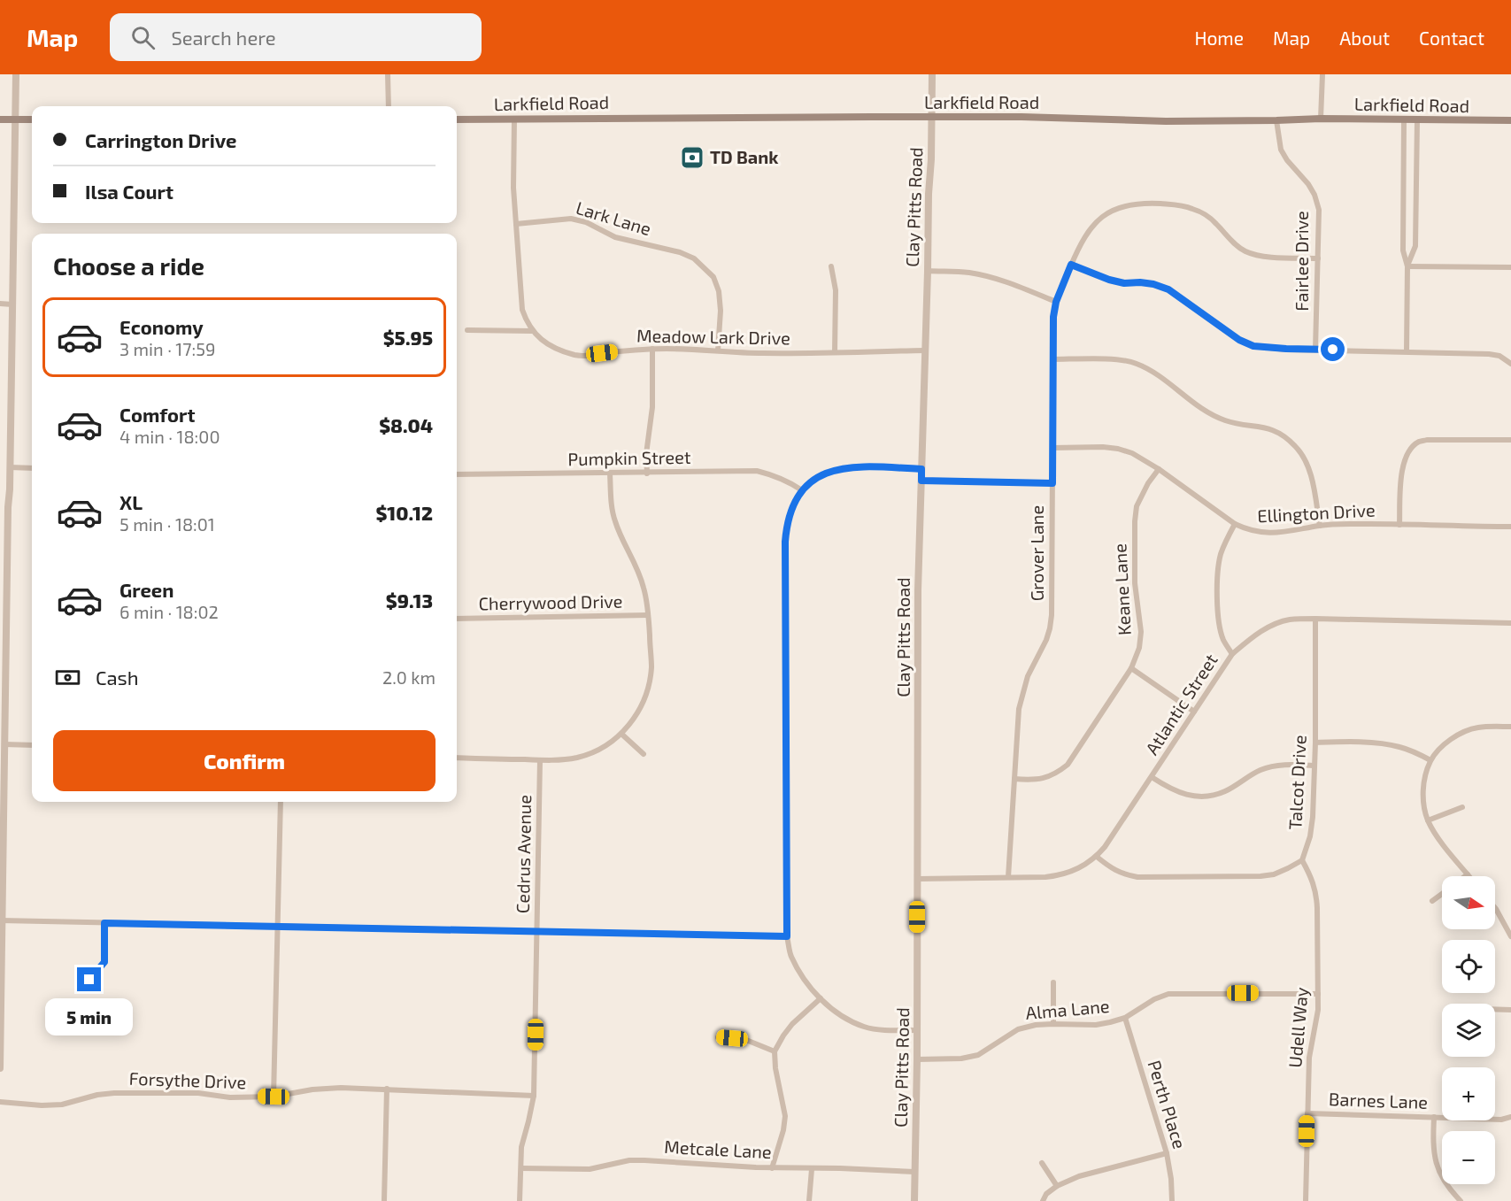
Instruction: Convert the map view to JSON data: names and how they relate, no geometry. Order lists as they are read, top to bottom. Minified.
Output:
{"streets":{"main road":["Larkfield Road"],"street":["Clay Pitts Road","Lark Lane","Fairlee Drive","Meadow Lark Drive","Pumpkin Street","Ellington Drive","Grover Lane","Keane Lane","Cherrywood Drive","Atlantic Street","Talcot Drive","Cedrus Avenue","Alma Lane","Udell Way","Forsythe Drive","Barnes Lane","Perth Place","Metcale Lane"]},"crossings":[["Larkfield Road","Clay Pitts Road"],["Larkfield Road","Fairlee Drive"],["Clay Pitts Road","Meadow Lark Drive"],["Clay Pitts Road","Atlantic Street"],["Clay Pitts Road","Alma Lane"],["Clay Pitts Road","Metcale Lane"],["Lark Lane","Meadow Lark Drive"],["Fairlee Drive","Grover Lane"],["Ellington Drive","Grover Lane"],["Ellington Drive","Keane Lane"],["Grover Lane","Keane Lane"],["Grover Lane","Atlantic Street"],["Atlantic Street","Talcot Drive"],["Talcot Drive","Udell Way"],["Cedrus Avenue","Forsythe Drive"],["Cedrus Avenue","Metcale Lane"],["Alma Lane","Udell Way"],["Alma Lane","Perth Place"],["Udell Way","Barnes Lane"]],"places":{"bank":["TD Bank"]},"north":"right","page":{"header":"Map","search":"Search here","nav":["Home","Map","About","Contact"],"banner":["Carrington Drive","Ilsa Court"],"heading":"Choose a ride","list":[{"name":"Economy","note":"3 min · 17:59","value":"$5.95"},{"name":"Comfort","note":"4 min · 18:00","value":"$8.04"},{"name":"XL","note":"5 min · 18:01","value":"$10.12"},{"name":"Green","note":"6 min · 18:02","value":"$9.13"}],"pay":["Cash","2.0 km"],"buttons":"Confirm","map_buttons":["+","−"],"bubble":"5 min"}}
